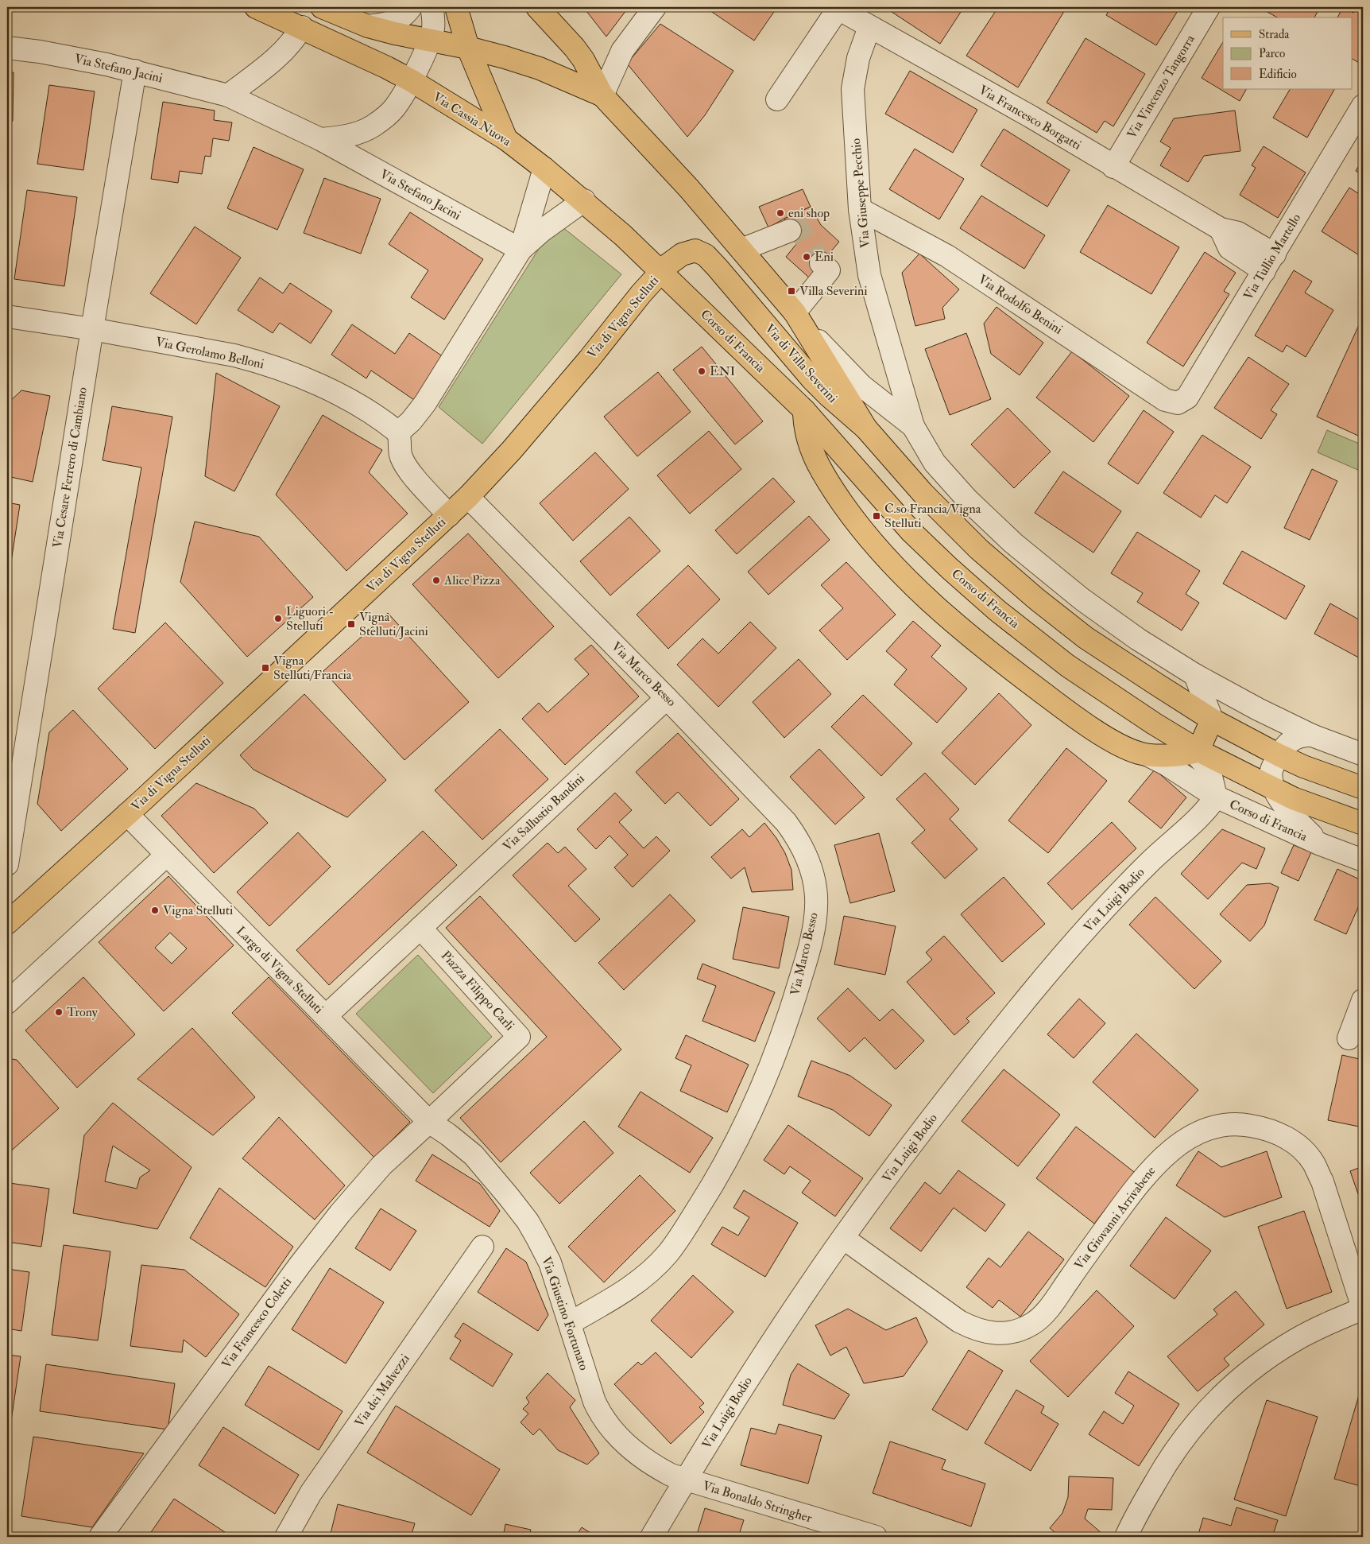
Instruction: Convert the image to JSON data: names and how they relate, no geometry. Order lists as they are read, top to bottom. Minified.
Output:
{"streets":{"main road":["Via Cassia Nuova","Via di Vigna Stelluti","Corso di Francia","Via di Villa Severini"],"street":["Via Stefano Jacini","Via Vincenzo Tangorra","Via Francesco Borgatti","Via Giuseppe Pecchio","Via Tullio Martello","Via Rodolfo Benini","Via Gerolamo Belloni","Via Cesare Ferrero di Cambiano","Via Marco Besso","Via Sallustio Bandini","Via Luigi Bodio","Largo di Vigna Stelluti","Piazza Filippo Carli","Via Giovanni Arrivabene","Via Giustino Fortunato","Via Francesco Coletti","Via dei Malvezzi","Via Bonaldo Stringher"]},"crossings":[["Via Stefano Jacini","Via Cesare Ferrero di Cambiano"],["Via Vincenzo Tangorra","Via Francesco Borgatti"],["Via Francesco Borgatti","Via Giuseppe Pecchio"],["Via Francesco Borgatti","Via Tullio Martello"],["Via Cassia Nuova","Via di Vigna Stelluti"],["Via Cassia Nuova","Corso di Francia"],["Via Cassia Nuova","Via di Villa Severini"],["Via Giuseppe Pecchio","Via Rodolfo Benini"],["Via Giuseppe Pecchio","Via di Villa Severini"],["Via Tullio Martello","Via Rodolfo Benini"],["Via di Vigna Stelluti","Corso di Francia"],["Via di Vigna Stelluti","Via di Villa Severini"],["Via di Vigna Stelluti","Via Marco Besso"],["Via di Vigna Stelluti","Largo di Vigna Stelluti"],["Corso di Francia","Via di Villa Severini"],["Corso di Francia","Via Luigi Bodio"],["Via Gerolamo Belloni","Via Cesare Ferrero di Cambiano"],["Via Marco Besso","Via Sallustio Bandini"],["Via Marco Besso","Via Giustino Fortunato"],["Via Sallustio Bandini","Piazza Filippo Carli"],["Via Luigi Bodio","Via Giovanni Arrivabene"],["Via Luigi Bodio","Via Giustino Fortunato"],["Via Luigi Bodio","Via Bonaldo Stringher"],["Piazza Filippo Carli","Via Giustino Fortunato"],["Piazza Filippo Carli","Via Francesco Coletti"],["Via Giustino Fortunato","Via Francesco Coletti"],["Via Giustino Fortunato","Via Bonaldo Stringher"]],"places":{"other":["eni shop","Eni","ENI","Alice Pizza","Liguori - Stelluti","Vigna Stelluti","Trony"],"transit":["Villa Severini","C.so Francia/Vigna Stelluti","Vigna Stelluti/Jacini","Vigna Stelluti/Francia"]},"legend":["Strada","Parco","Edificio"]}
